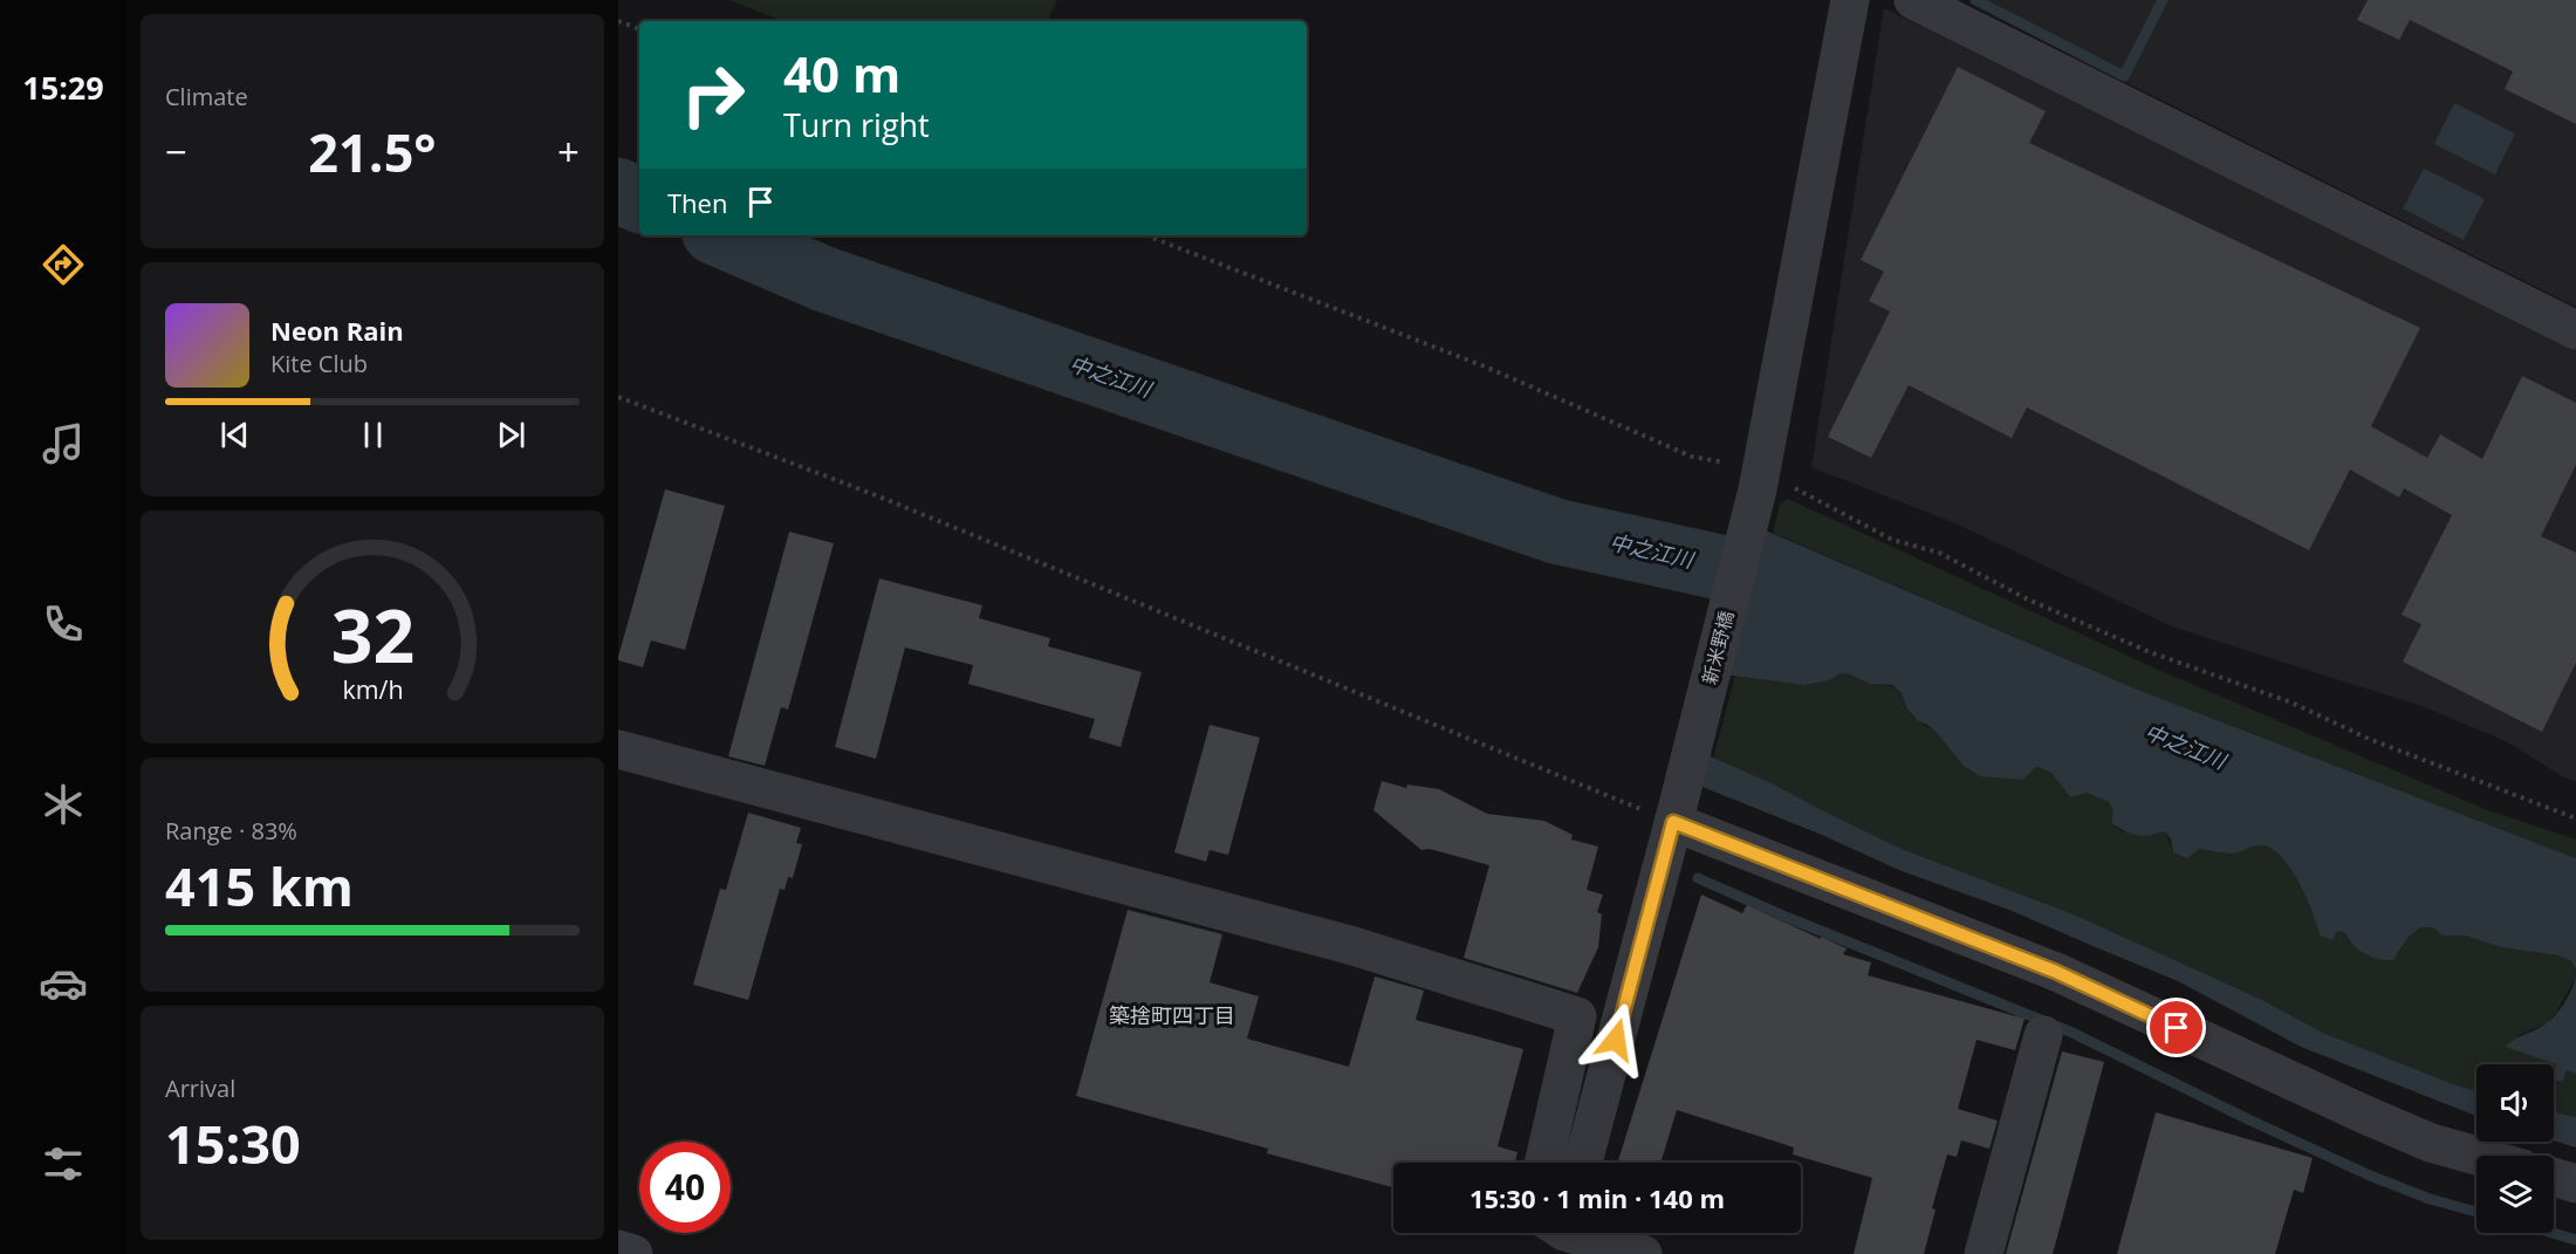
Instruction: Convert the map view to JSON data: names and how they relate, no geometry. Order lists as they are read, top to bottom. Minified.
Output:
{"streets":{"street":["新米野橋"]},"districts":["築捨町四丁目"],"water":["中之江川"],"page":{"tabs":"15:29","tile":["Climate",["Range · 83%","415 km"],["Arrival","15:30"]],"turn":["40 m","Turn right"],"heat":["−","21.5°","+"],"then":"Then","song":["Neon Rain","Kite Club"],"limit":"40","trip":"15:30 · 1 min · 140 m","gauge":["32","km/h"]}}
